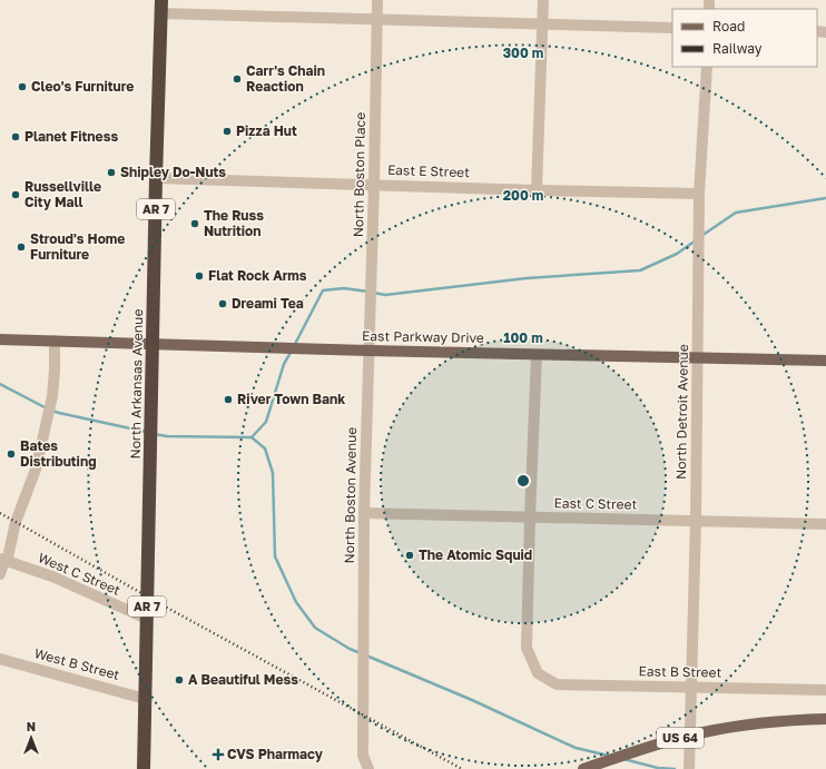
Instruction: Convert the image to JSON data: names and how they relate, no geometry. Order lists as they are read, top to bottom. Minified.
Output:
{"streets":{"highway":["AR 7","North Arkansas Avenue"],"main road":["East Parkway Drive","US 64"],"street":["East E Street","North Boston Place","North Detroit Avenue","North Boston Avenue","East C Street","West C Street","West B Street","East B Street"]},"crossings":[["East E Street","North Boston Place"],["East E Street","North Arkansas Avenue"],["East E Street","North Detroit Avenue"],["North Boston Place","East Parkway Drive"],["North Boston Place","North Boston Avenue"],["East Parkway Drive","North Arkansas Avenue"],["East Parkway Drive","North Detroit Avenue"],["East Parkway Drive","North Boston Avenue"],["North Arkansas Avenue","West C Street"],["North Arkansas Avenue","West B Street"],["North Detroit Avenue","East C Street"],["North Detroit Avenue","East B Street"],["North Boston Avenue","East C Street"],["East C Street","East B Street"]],"places":{"other":["Carr's Chain Reaction","Cleo's Furniture","Pizza Hut","Planet Fitness","Shipley Do-Nuts","Russellville City Mall","The Russ Nutrition","Stroud's Home Furniture","Flat Rock Arms","Dreami Tea","River Town Bank","Bates Distributing","The Atomic Squid","A Beautiful Mess"],"health":["CVS Pharmacy"]},"legend":["Road","Railway"],"north":"top","rings":["300 m","200 m","100 m"]}
